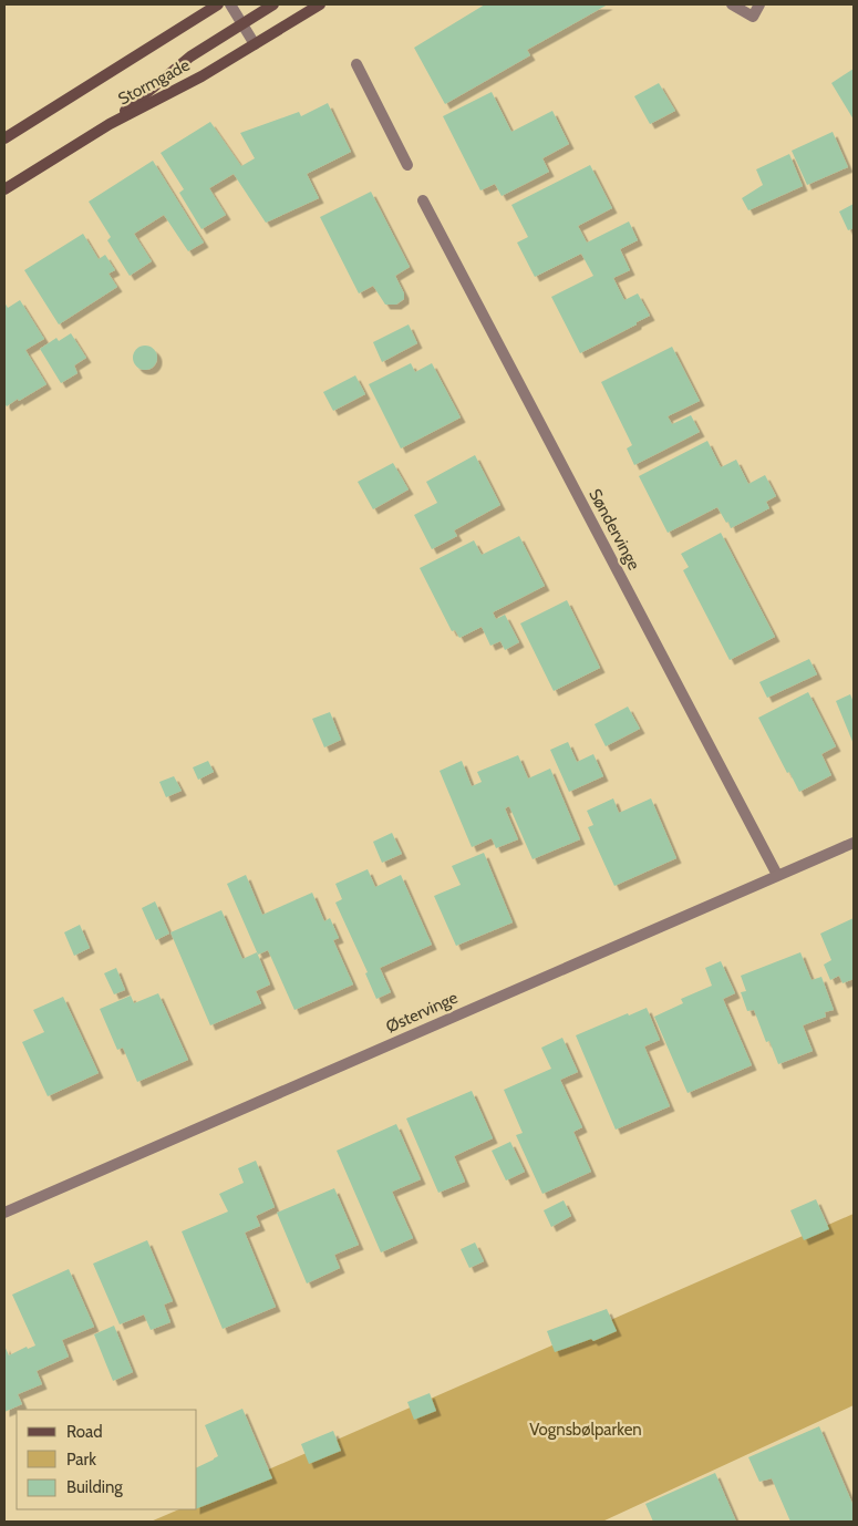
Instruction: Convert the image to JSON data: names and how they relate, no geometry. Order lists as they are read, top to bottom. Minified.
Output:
{"streets":{"street":["Stormgade","Søndervinge","Østervinge"]},"crossings":[["Søndervinge","Østervinge"]],"parks":["Vognsbølparken"],"legend":["Road","Park","Building"]}
